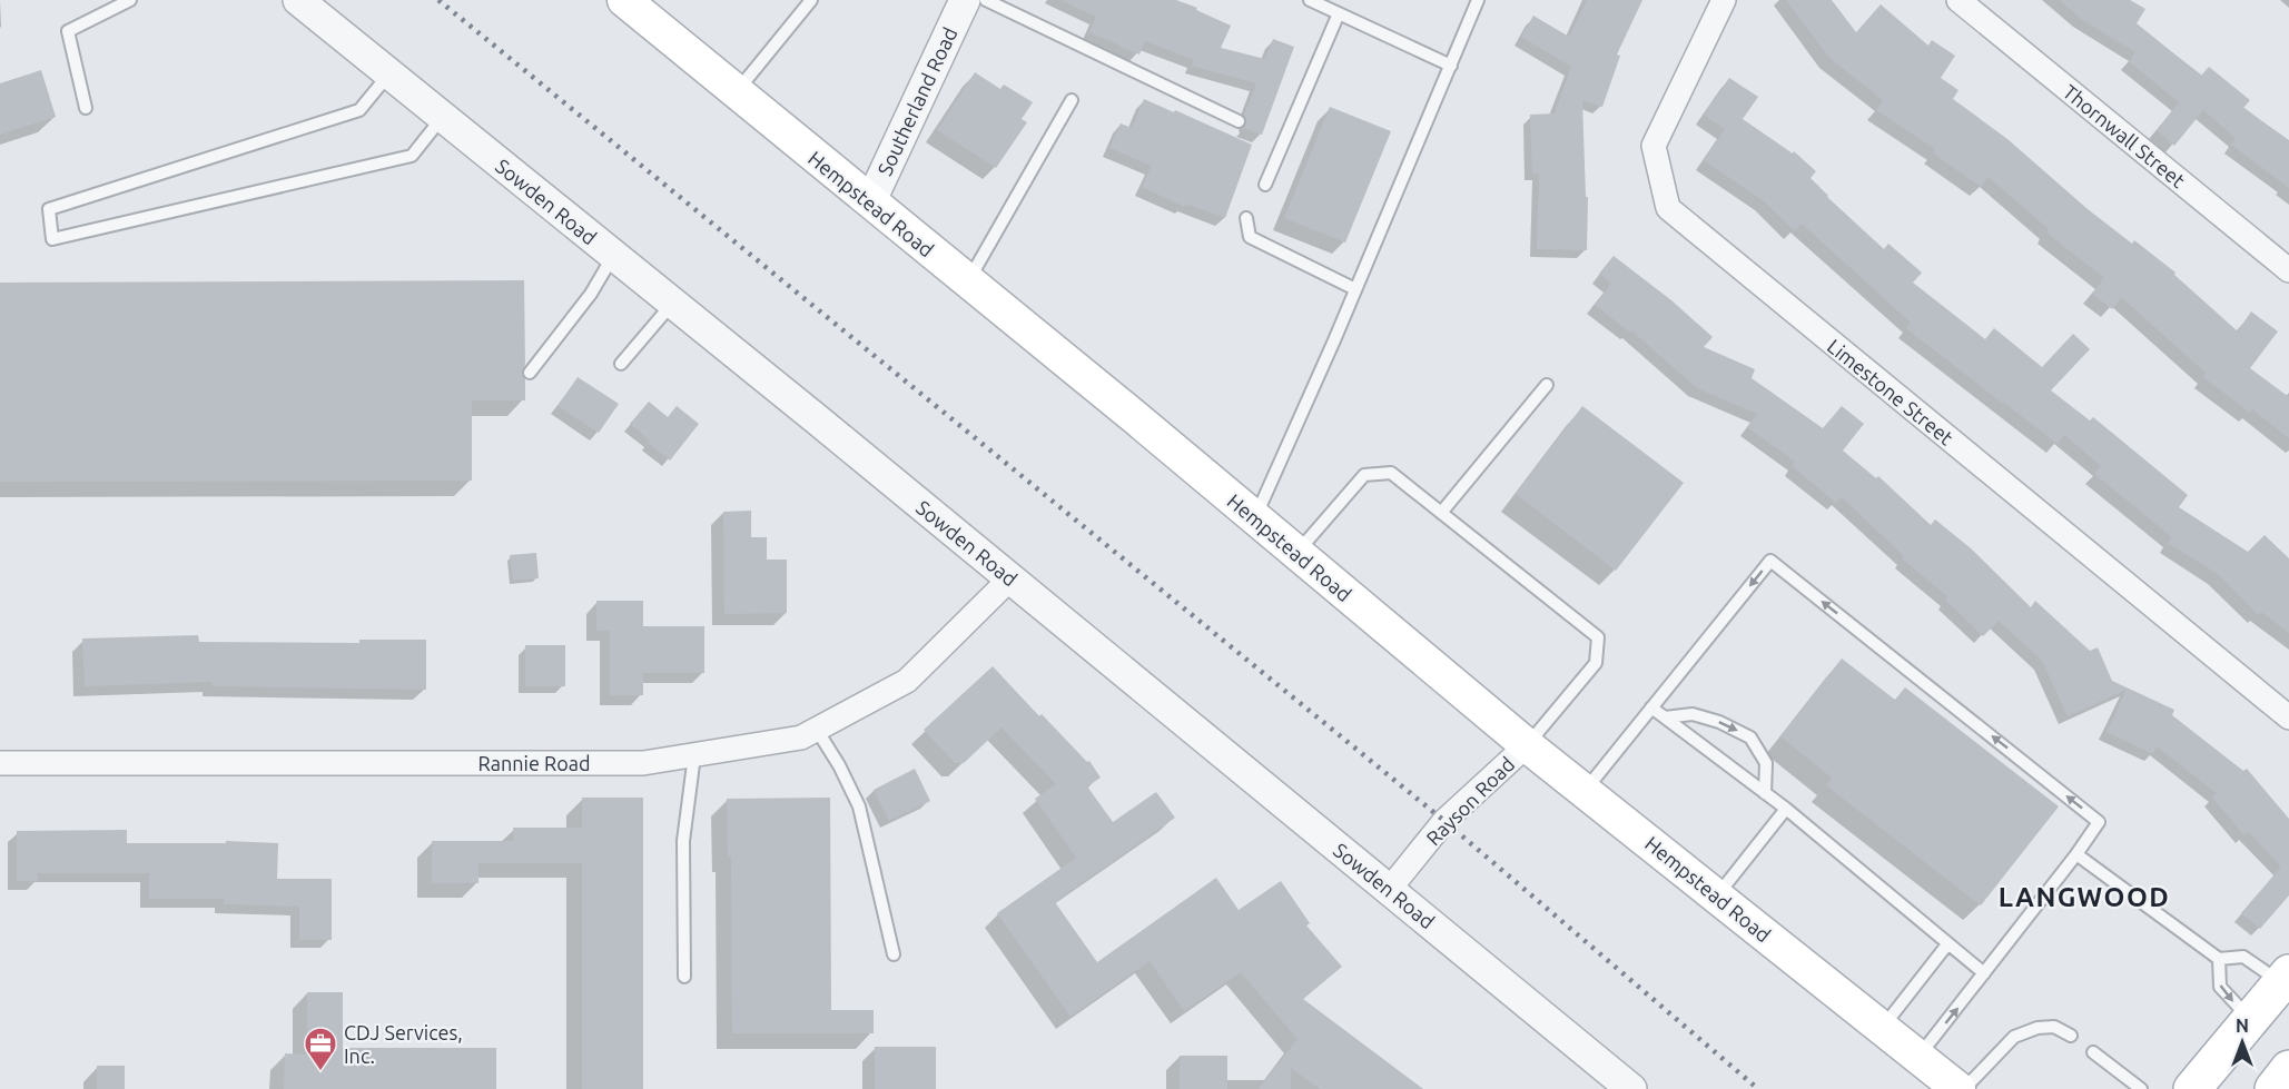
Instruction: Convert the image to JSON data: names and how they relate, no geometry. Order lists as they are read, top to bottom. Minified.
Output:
{"streets":{"main road":["Hempstead Road"],"street":["Southerland Road","Thornwall Street","Sowden Road","Limestone Street","Rannie Road","Rayson Road"]},"crossings":[["Southerland Road","Hempstead Road"],["Sowden Road","Rannie Road"],["Sowden Road","Rayson Road"],["Hempstead Road","Rayson Road"]],"districts":["LANGWOOD"],"places":{"office":["CDJ Services, Inc."]},"north":"top"}
